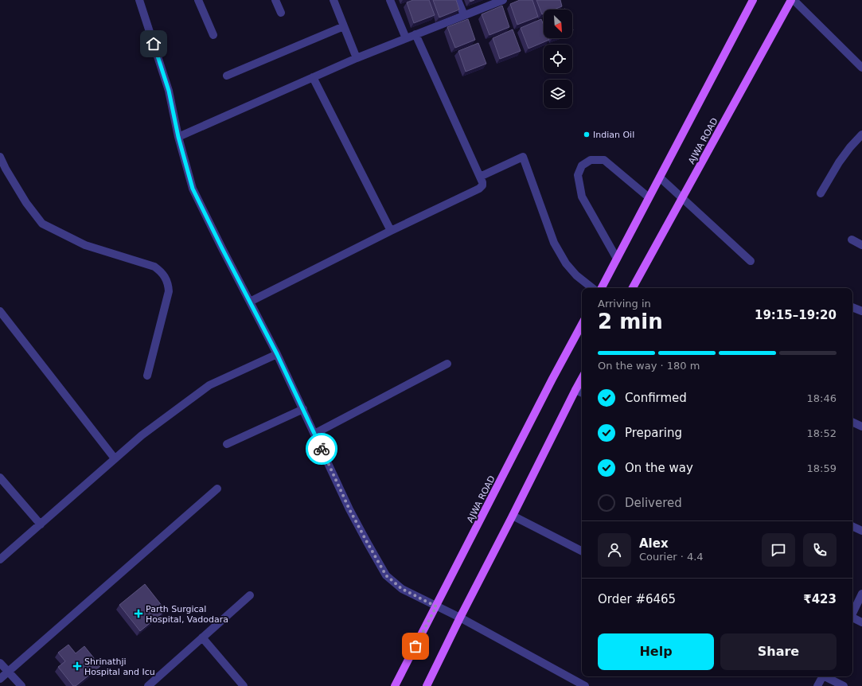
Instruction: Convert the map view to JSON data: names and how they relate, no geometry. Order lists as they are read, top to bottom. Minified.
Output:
{"streets":{"main road":["AJWA ROAD"]},"places":{"other":["Indian Oil"],"health":["Parth Surgical Hospital, Vadodara","Shrinathji Hospital and Icu"]},"north":"bottom right","page":{"heading":["2 min","Arriving in","19:15–19:20"],"panel":["Alex","Courier · 4.4","Order #6465","₹423"],"bar":"On the way · 180 m","list":[["Confirmed","18:46"],["Preparing","18:52"],["On the way","18:59"],"Delivered"],"buttons":["Help","Share"]}}
